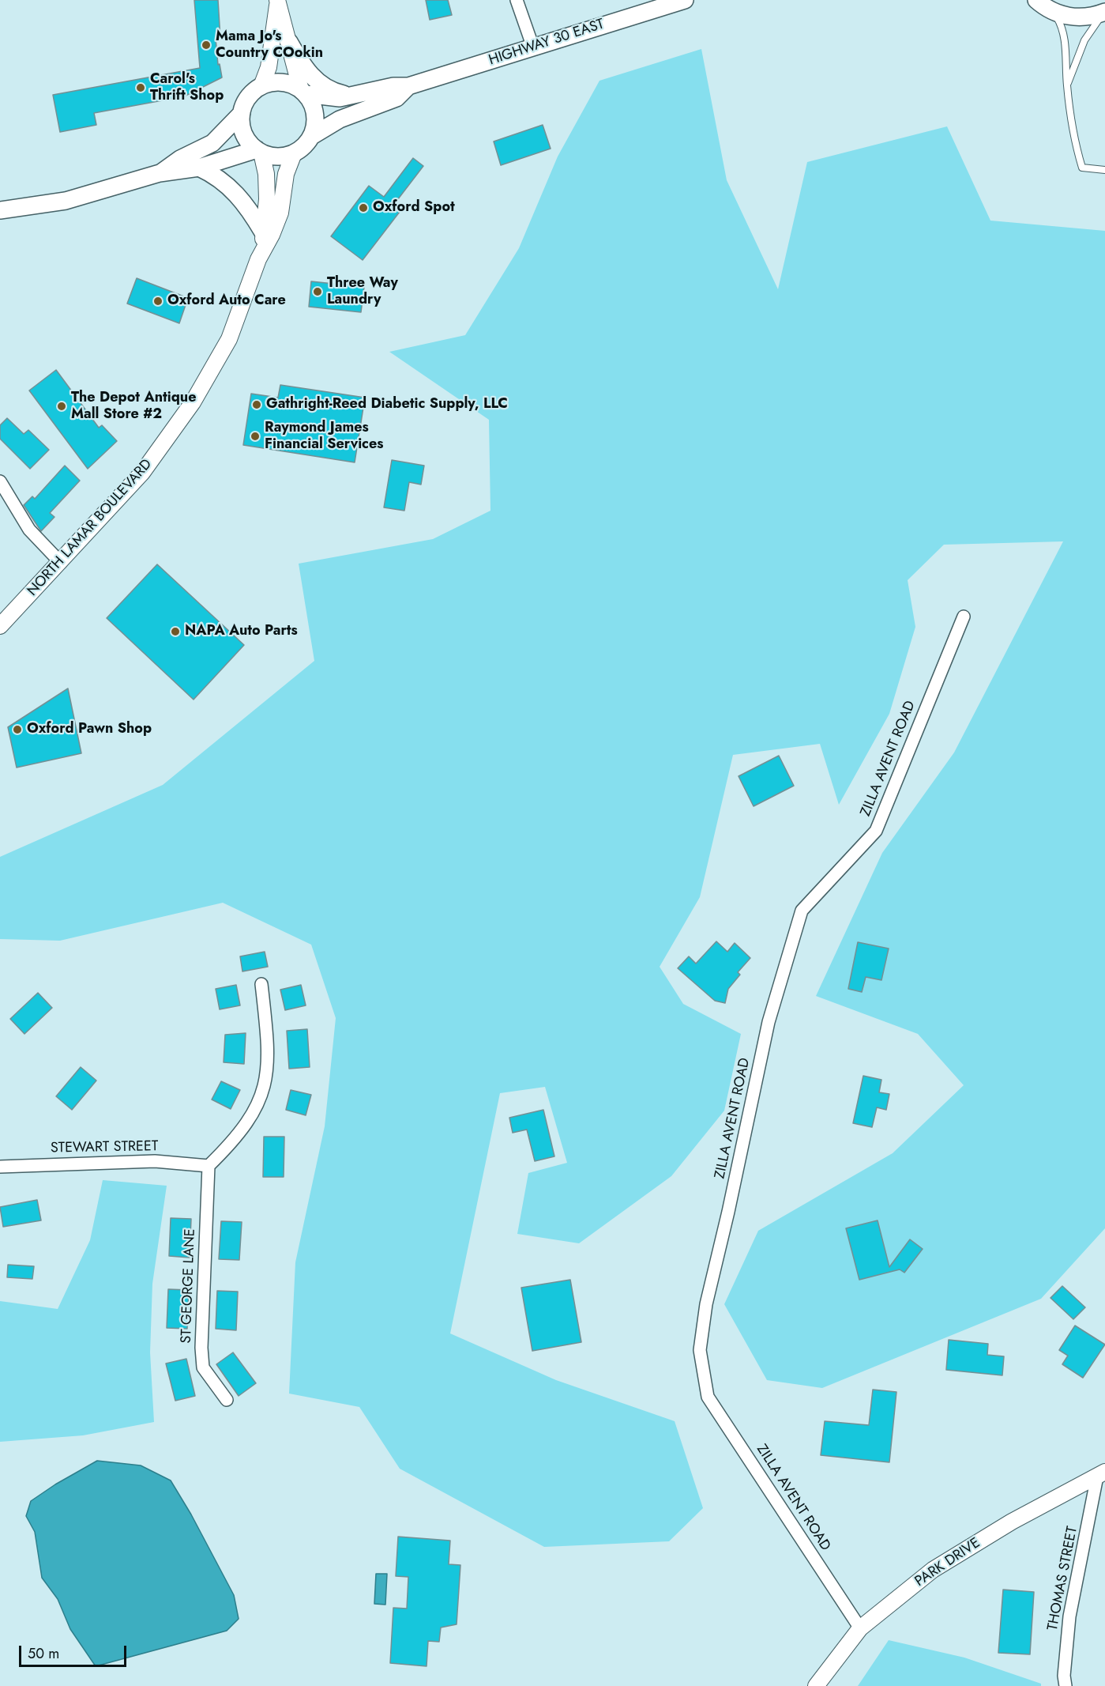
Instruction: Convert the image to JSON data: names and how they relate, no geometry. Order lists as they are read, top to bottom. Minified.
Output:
{"streets":{"main road":["HIGHWAY 30 EAST"],"street":["NORTH LAMAR BOULEVARD","ZILLA AVENT ROAD","STEWART STREET","ST GEORGE LANE","PARK DRIVE","THOMAS STREET"]},"crossings":[["HIGHWAY 30 EAST","NORTH LAMAR BOULEVARD"],["ZILLA AVENT ROAD","PARK DRIVE"],["STEWART STREET","ST GEORGE LANE"],["PARK DRIVE","THOMAS STREET"]],"places":["Mama Jo's Country COokin","Carol's Thrift Shop","Oxford Spot","Three Way Laundry","Oxford Auto Care","Gathright-Reed Diabetic Supply, LLC","The Depot Antique Mall Store #2","Raymond James Financial Services","NAPA Auto Parts","Oxford Pawn Shop"],"scale_bar":"50 m"}
